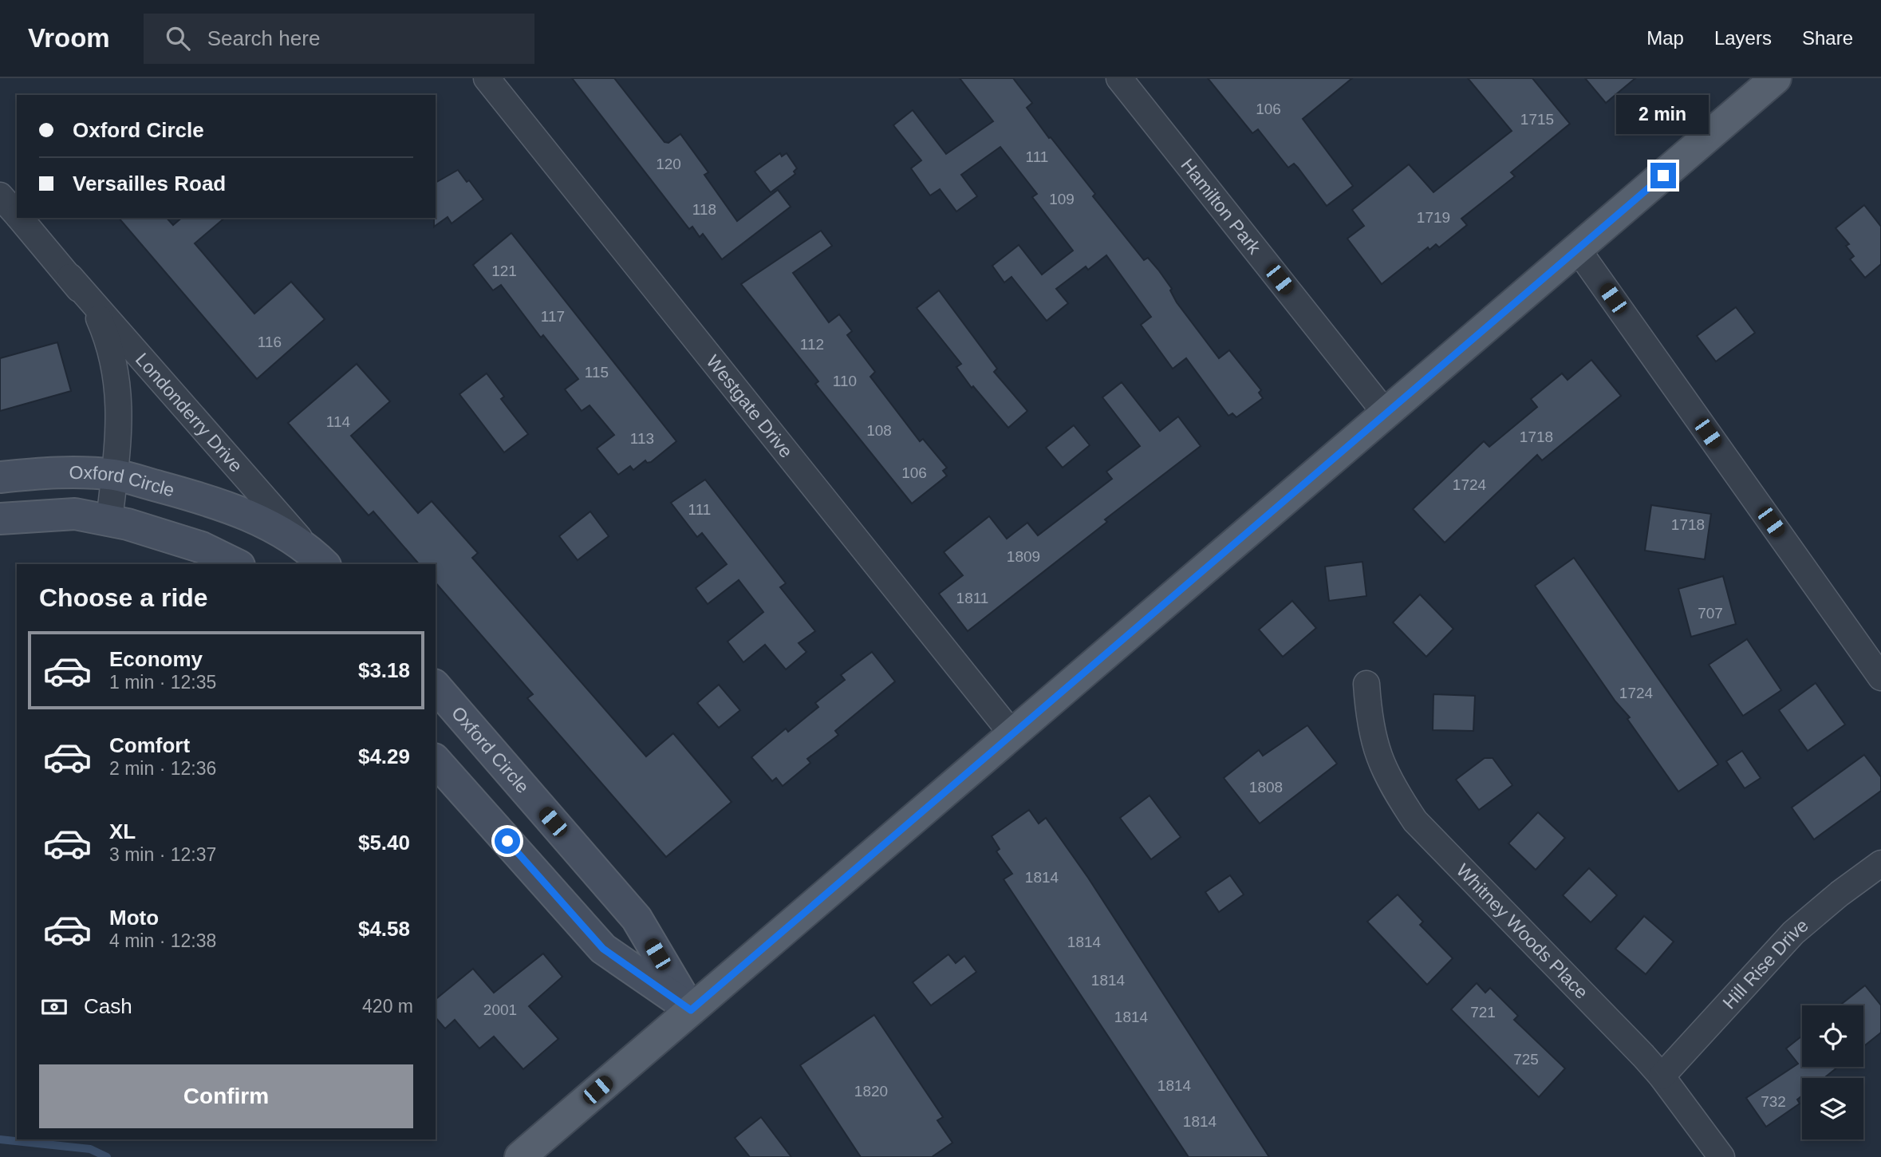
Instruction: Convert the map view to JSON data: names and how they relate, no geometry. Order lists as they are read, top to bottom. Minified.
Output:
{"streets":{"street":["Hamilton Park","Westgate Drive","Londonderry Drive","Oxford Circle","Whitney Woods Place","Hill Rise Drive"]},"crossings":[["Londonderry Drive","Oxford Circle"],["Whitney Woods Place","Hill Rise Drive"]],"house_numbers":["106","1715","111","120","109","118","1719","121","117","116","112","115","110","114","108","1718","113","106","1724","111","1718","1809","1811","707","1724","1808","1814","1814","1814","2001","721","1814","725","1814","1820","732","1814"],"page":{"header":"Vroom","search":"Search here","nav":["Map","Layers","Share"],"bubble":"2 min","banner":["Oxford Circle","Versailles Road"],"heading":"Choose a ride","list":[{"name":"Economy","note":"1 min · 12:35","value":"$3.18"},{"name":"Comfort","note":"2 min · 12:36","value":"$4.29"},{"name":"XL","note":"3 min · 12:37","value":"$5.40"},{"name":"Moto","note":"4 min · 12:38","value":"$4.58"}],"pay":["Cash","420 m"],"buttons":"Confirm"}}
